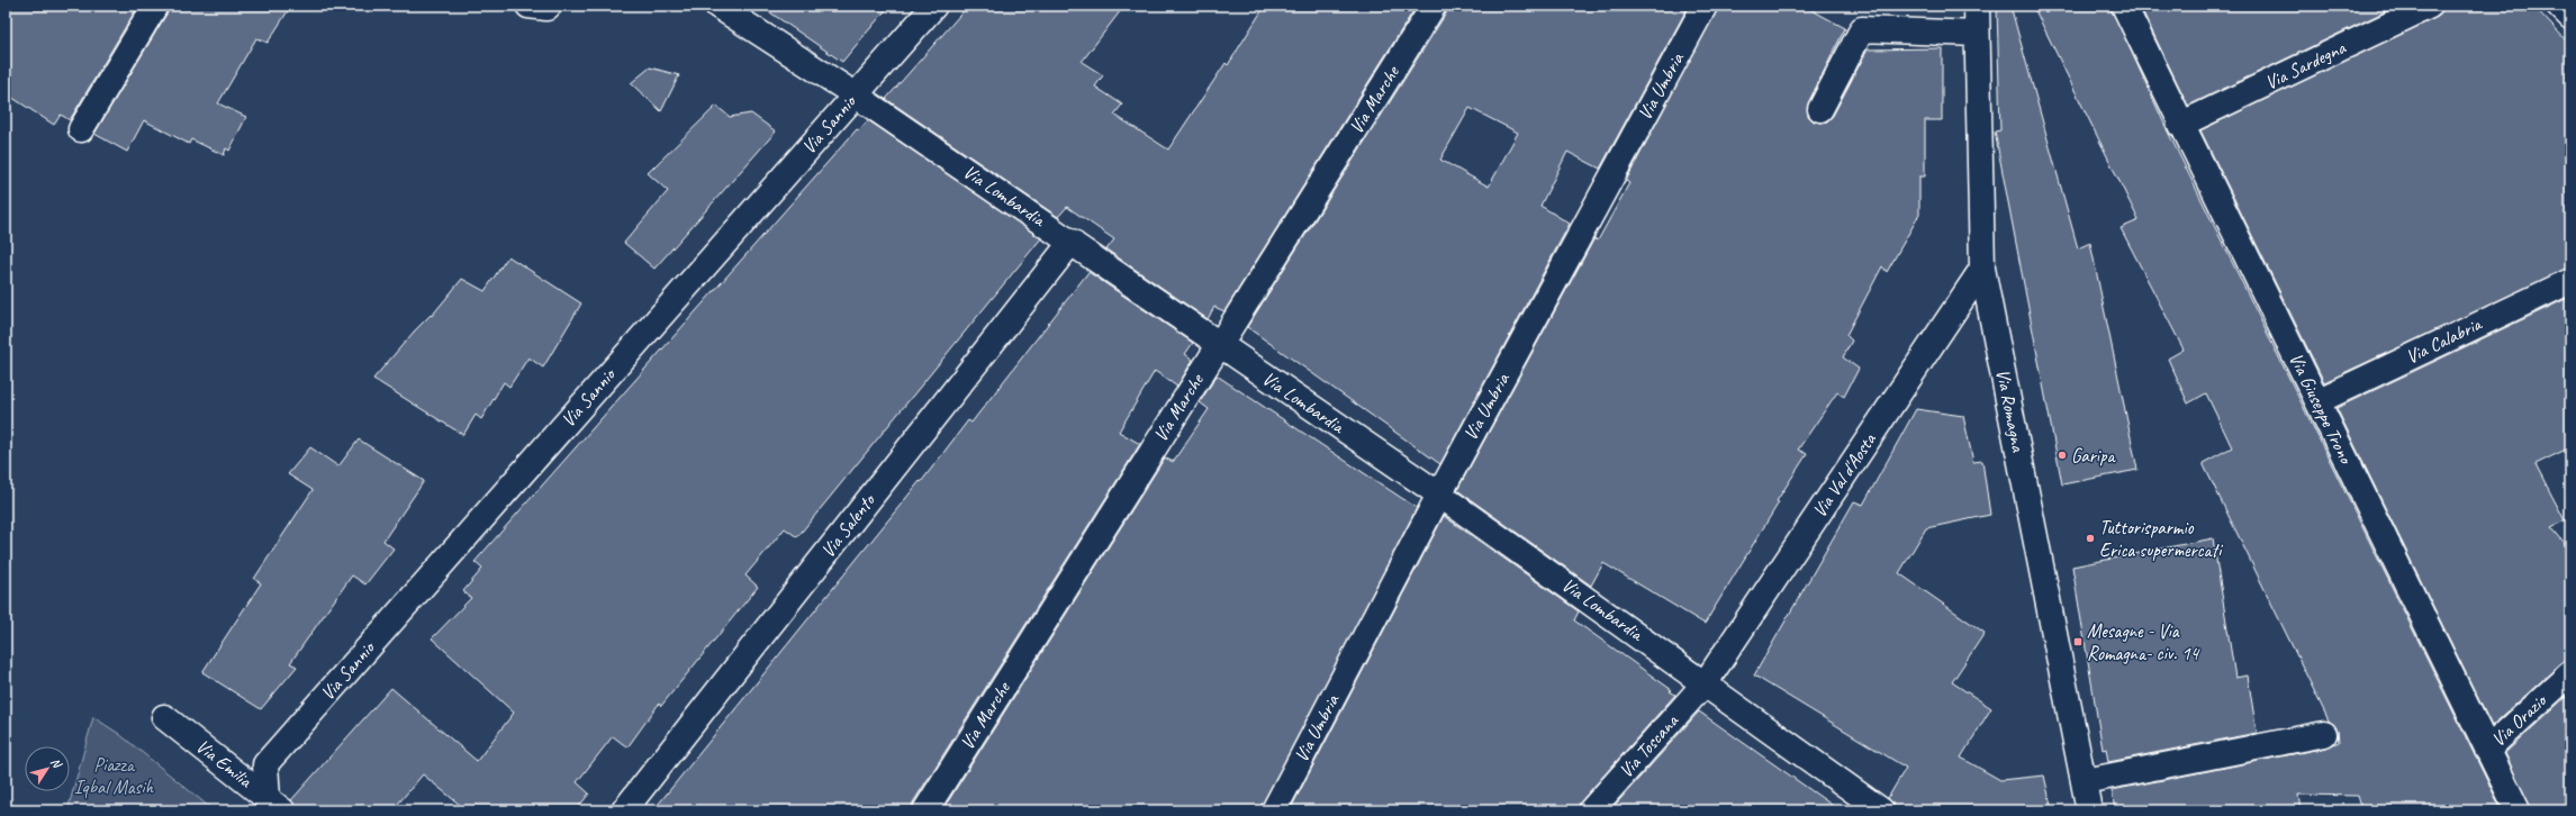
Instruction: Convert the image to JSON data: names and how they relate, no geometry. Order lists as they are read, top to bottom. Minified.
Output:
{"streets":{"street":["Via Sardegna","Via Umbria","Via Marche","Via Sannio","Via Lombardia","Via Calabria","Via Giuseppe Trono","Via Romagna","Via Val d'Aosta","Via Salento","Via Orazio","Via Toscana","Via Emilia"]},"crossings":[["Via Sardegna","Via Giuseppe Trono"],["Via Umbria","Via Lombardia"],["Via Marche","Via Lombardia"],["Via Sannio","Via Lombardia"],["Via Sannio","Via Emilia"],["Via Lombardia","Via Val d'Aosta"],["Via Lombardia","Via Salento"],["Via Lombardia","Via Toscana"],["Via Calabria","Via Giuseppe Trono"],["Via Giuseppe Trono","Via Orazio"],["Via Romagna","Via Val d'Aosta"],["Via Val d'Aosta","Via Toscana"]],"parks":["Piazza Iqbal Masih"],"places":{"other":["Garipa","Tuttorisparmio Erica supermercati"],"transit":["Mesagne - Via Romagna- civ. 14"]},"north":"top right"}
